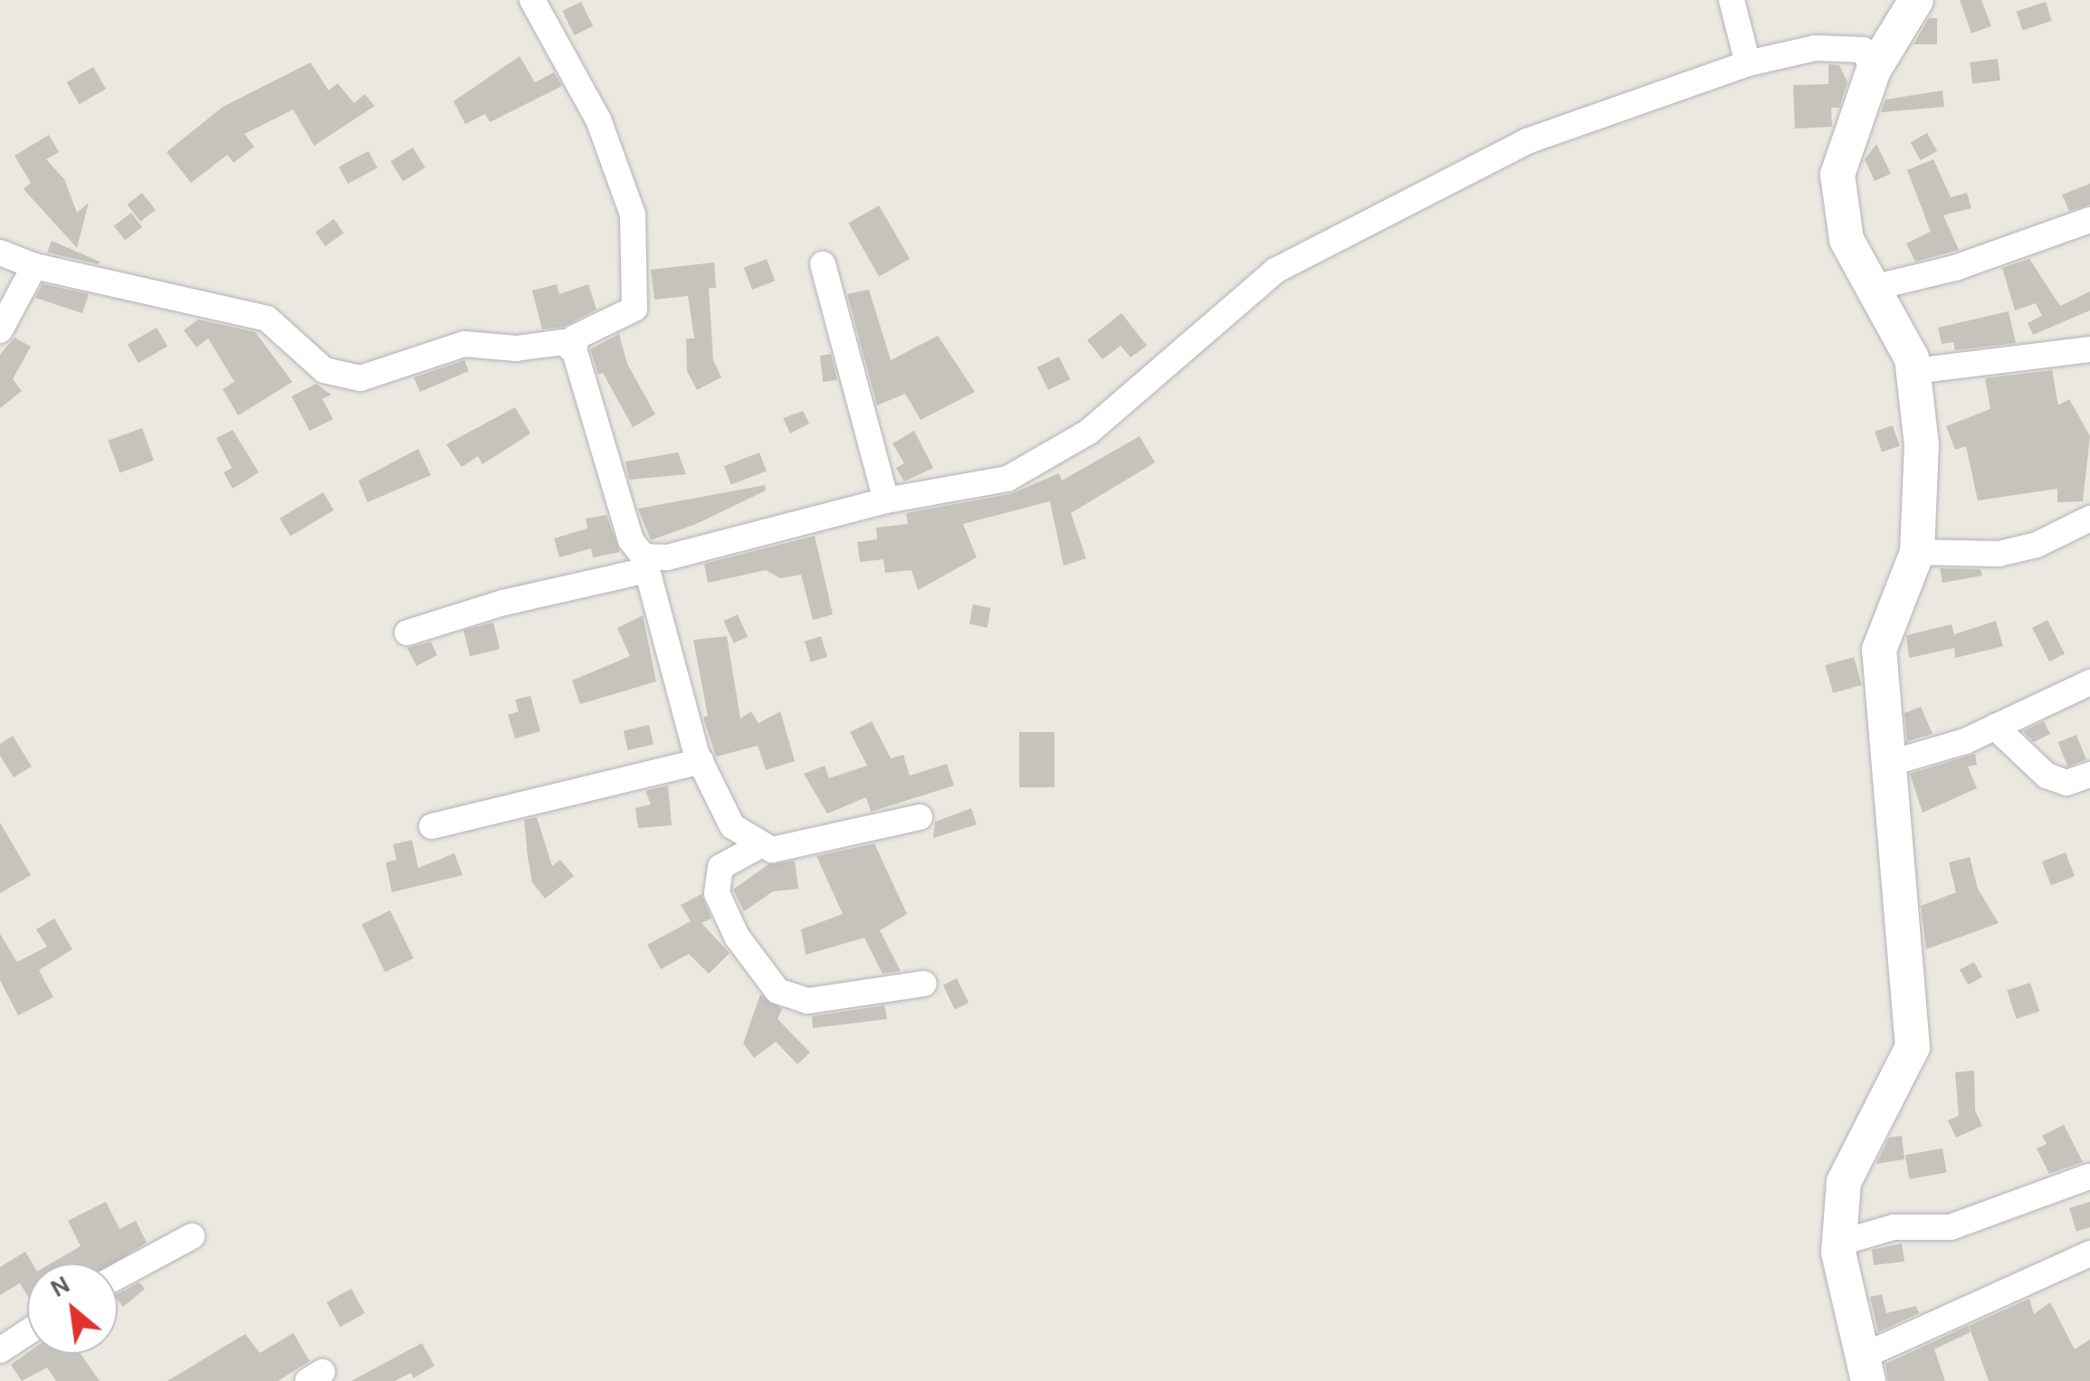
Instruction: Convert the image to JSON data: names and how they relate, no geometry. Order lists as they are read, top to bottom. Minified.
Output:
{"north":"top left"}
